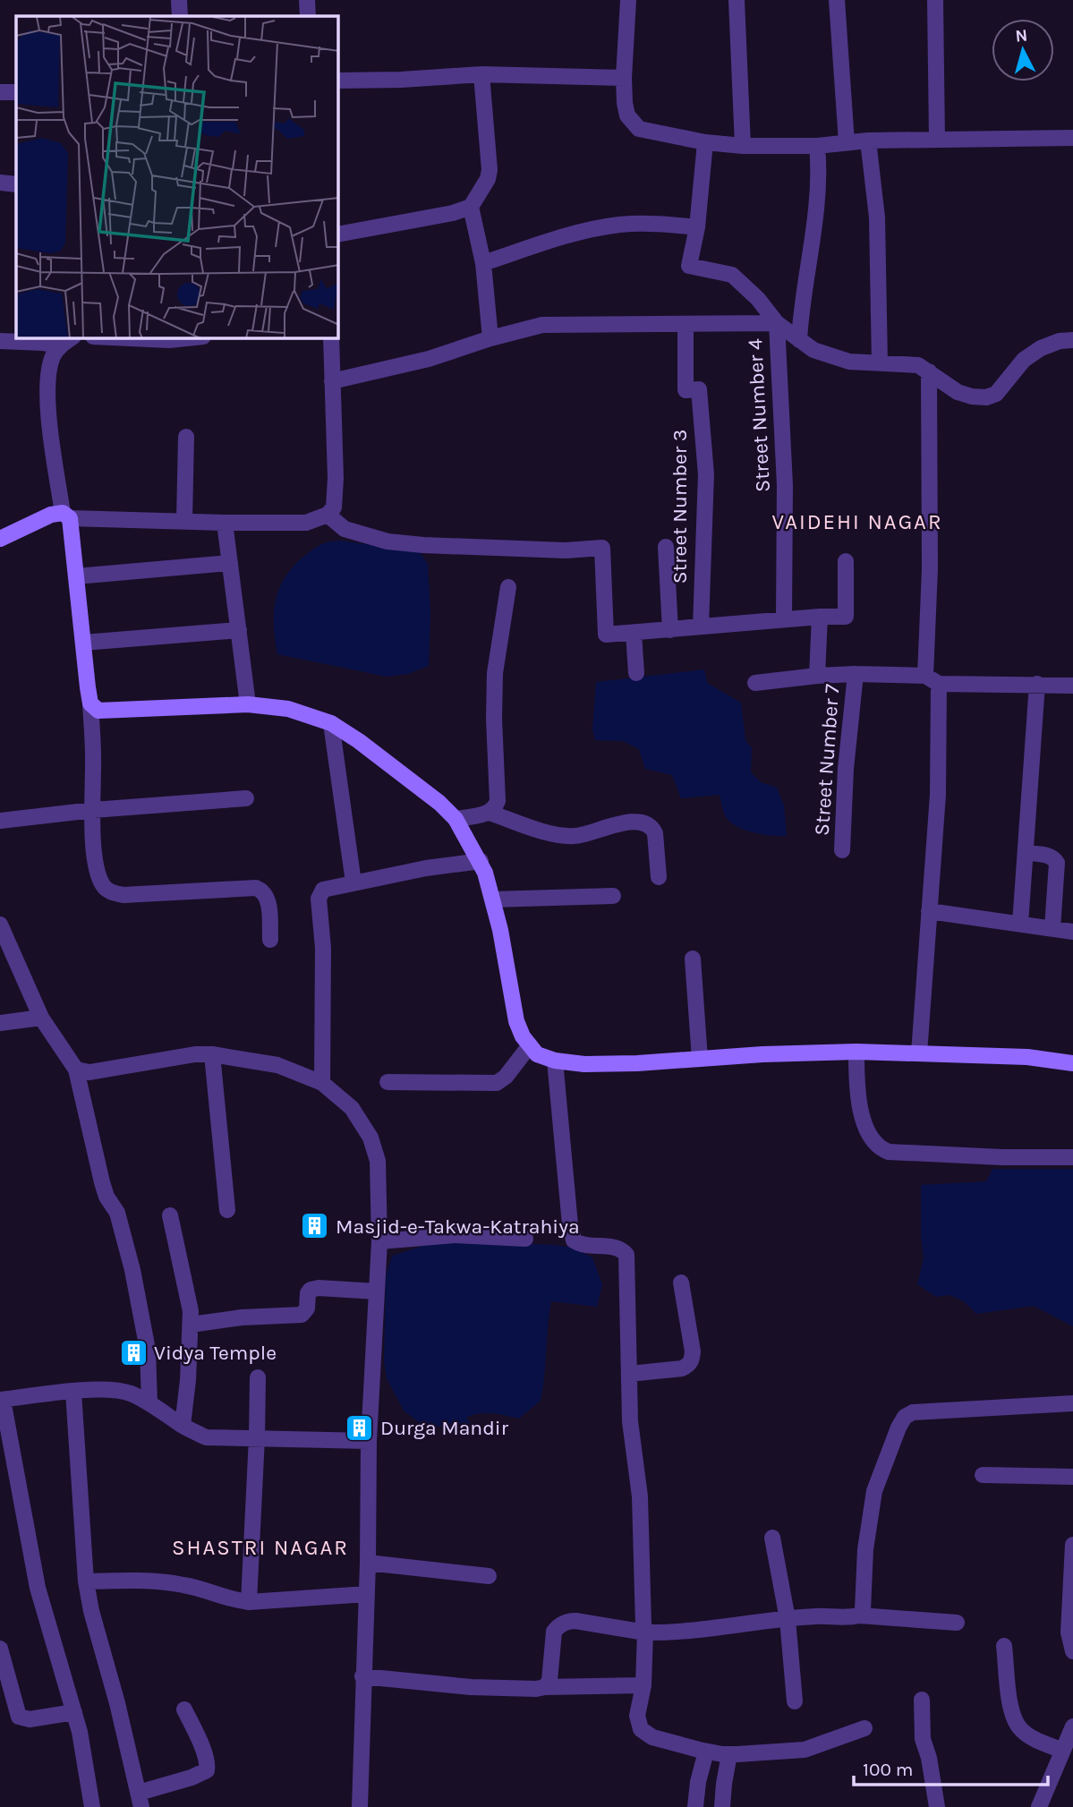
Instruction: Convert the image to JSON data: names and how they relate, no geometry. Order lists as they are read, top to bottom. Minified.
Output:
{"streets":{"street":["Street Number 4","Street Number 3","Street Number 7"]},"districts":["VAIDEHI NAGAR","SHASTRI NAGAR"],"places":{"building":["Masjid-e-Takwa-Katrahiya","Vidya Temple","Durga Mandir"]},"scale_bar":"100 m","north":"top"}
